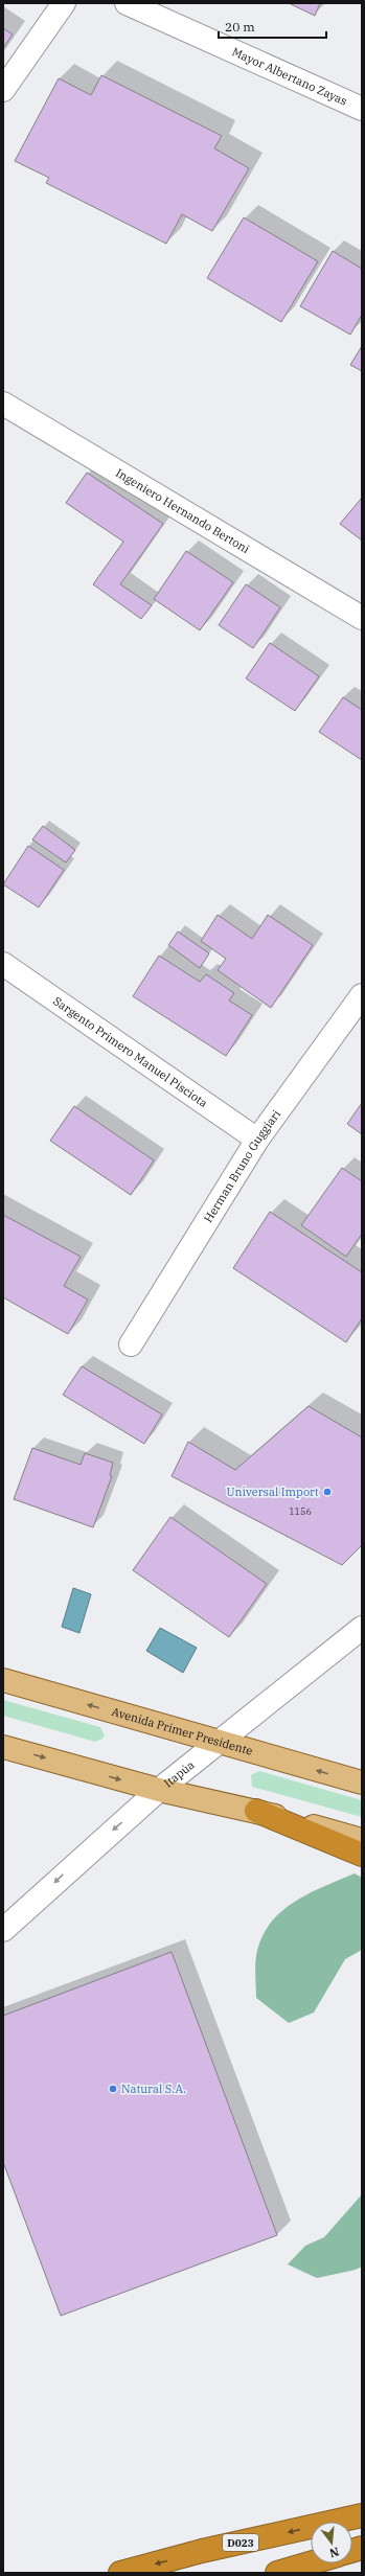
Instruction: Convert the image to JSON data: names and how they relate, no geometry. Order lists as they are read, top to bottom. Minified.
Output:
{"streets":{"highway":["D023"],"main road":["Avenida Primer Presidente"],"street":["Mayor Albertano Zayas","Ingeniero Hernando Bertoni","Sargento Primero Manuel Pisciota","Herman Bruno Guggiari","Itapúa"]},"crossings":[["Sargento Primero Manuel Pisciota","Herman Bruno Guggiari"],["Avenida Primer Presidente","Itapúa"]],"one_way":["Itapúa"],"places":["Universal Import","Natural S.A."],"house_numbers":["1156"],"scale_bar":"20 m","north":"bottom"}
